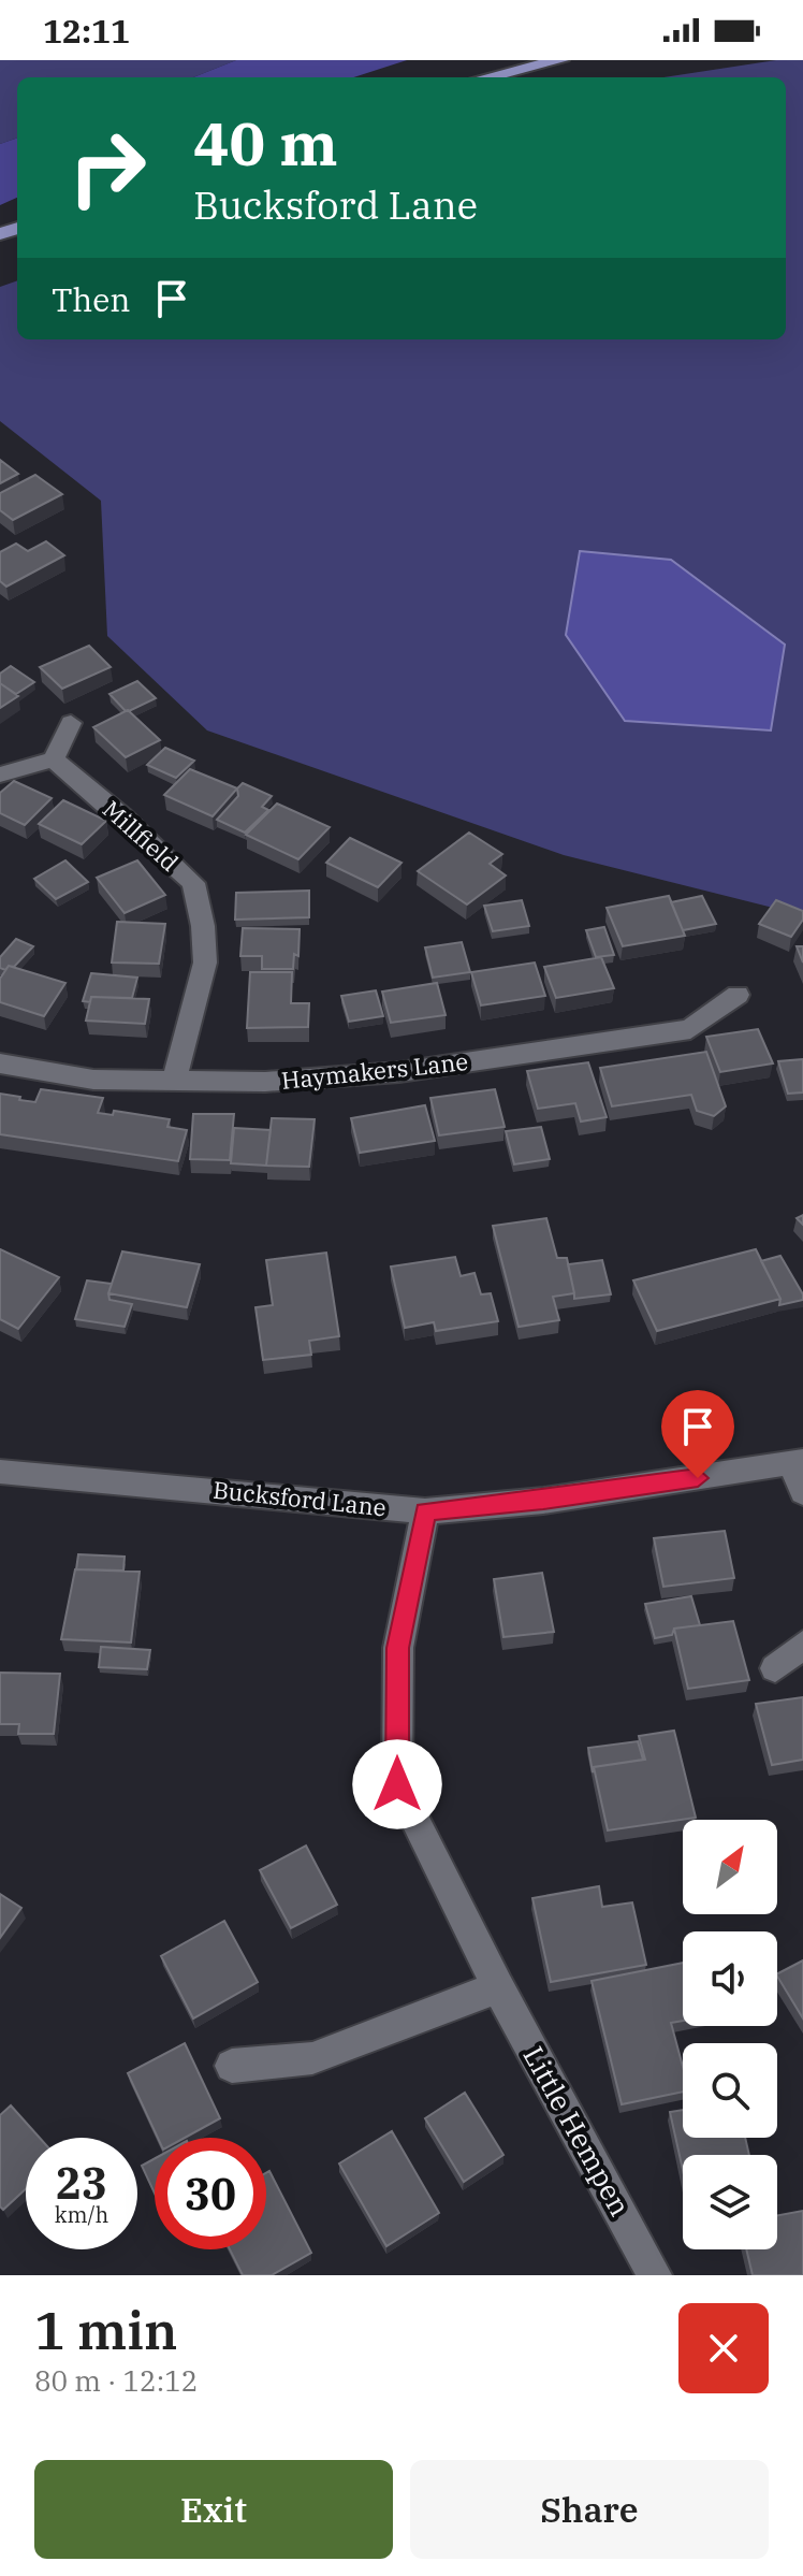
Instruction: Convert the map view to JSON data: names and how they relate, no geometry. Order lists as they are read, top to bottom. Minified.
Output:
{"streets":{"street":["Millfield","Haymakers Lane","Bucksford Lane","Little Hempen"]},"crossings":[["Millfield","Haymakers Lane"],["Bucksford Lane","Little Hempen"]],"north":"top right","page":{"status":"12:11","turn":["40 m","Bucksford Lane"],"then":"Then","speed":"23 km/h","limit":"30","heading":["1 min","80 m · 12:12"],"buttons":["Exit","Share"]}}
